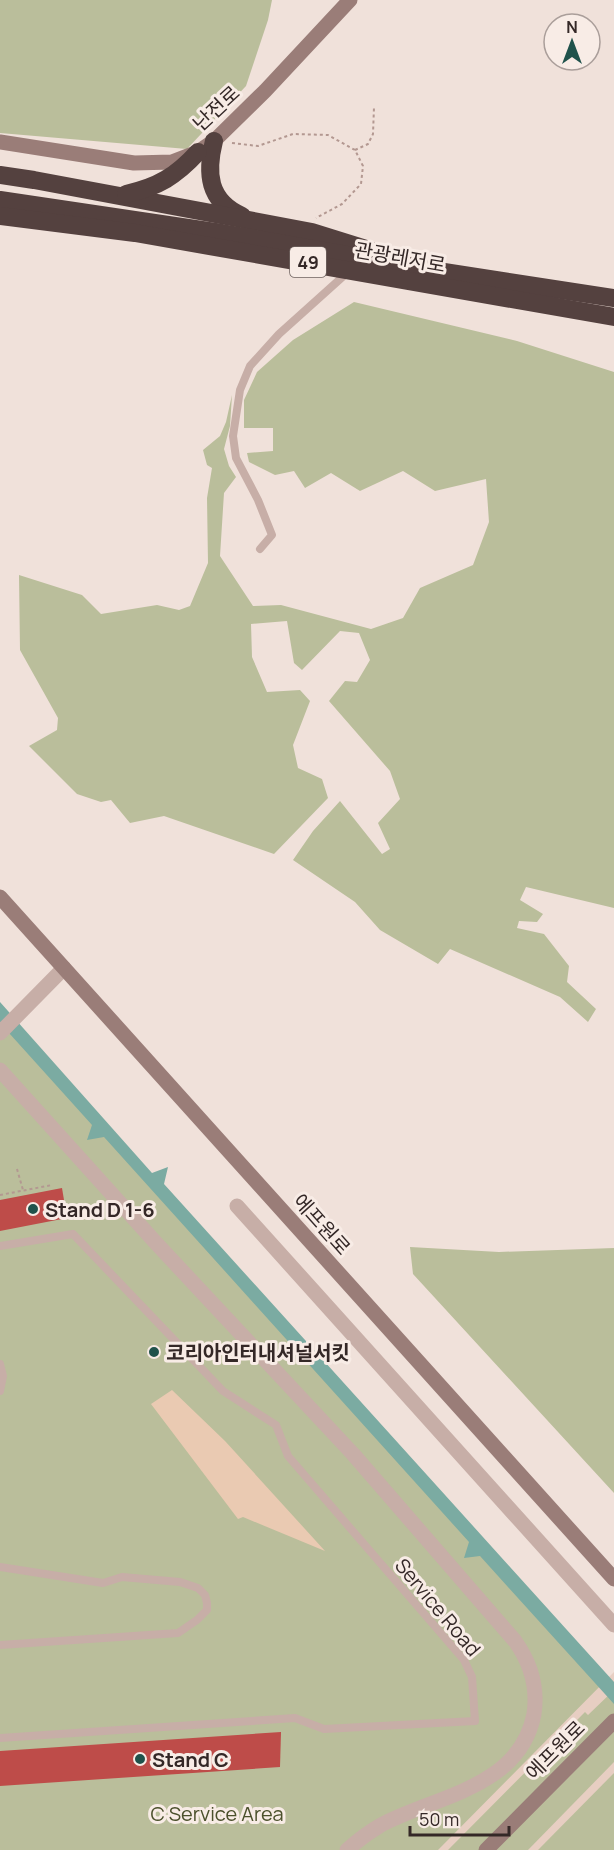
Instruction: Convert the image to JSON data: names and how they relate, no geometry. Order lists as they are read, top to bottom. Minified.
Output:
{"streets":{"highway":["관광레저로","49"],"street":["난전로","에프원로"],"lane":["Service Road"]},"parks":["C Service Area"],"places":["Stand D 1-6","코리아인터내셔널서킷","Stand C"],"scale_bar":"50 m","north":"top"}
